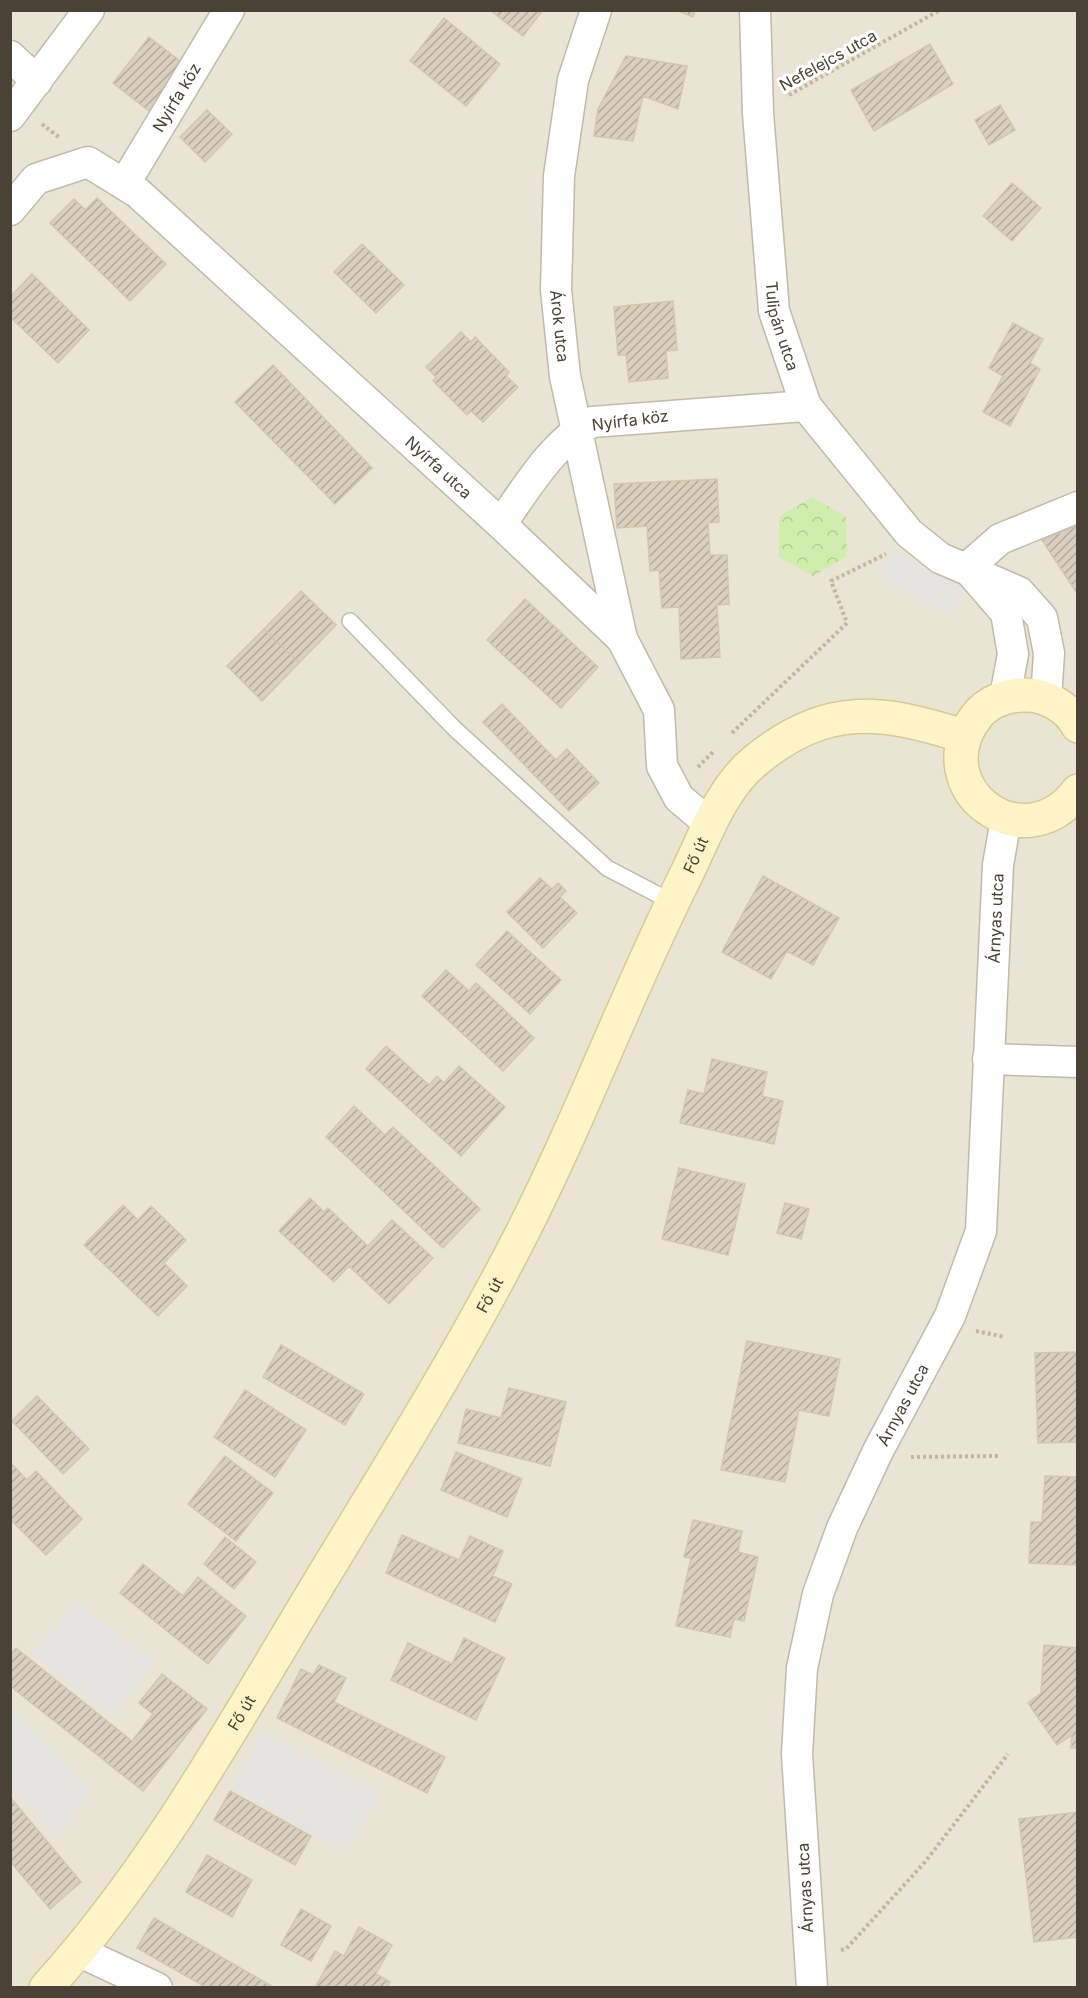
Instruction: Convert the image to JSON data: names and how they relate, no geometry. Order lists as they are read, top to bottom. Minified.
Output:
{"streets":{"main road":["Fő út"],"street":["Nyírfa köz","Tulipán utca","Árok utca","Nyírfa utca","Árnyas utca"],"path":["Nefelejcs utca"]},"crossings":[["Nefelejcs utca","Tulipán utca"],["Nyírfa köz","Tulipán utca"],["Nyírfa köz","Árok utca"],["Nyírfa köz","Nyírfa utca"],["Árok utca","Nyírfa utca"],["Nyírfa utca","Fő út"]]}
